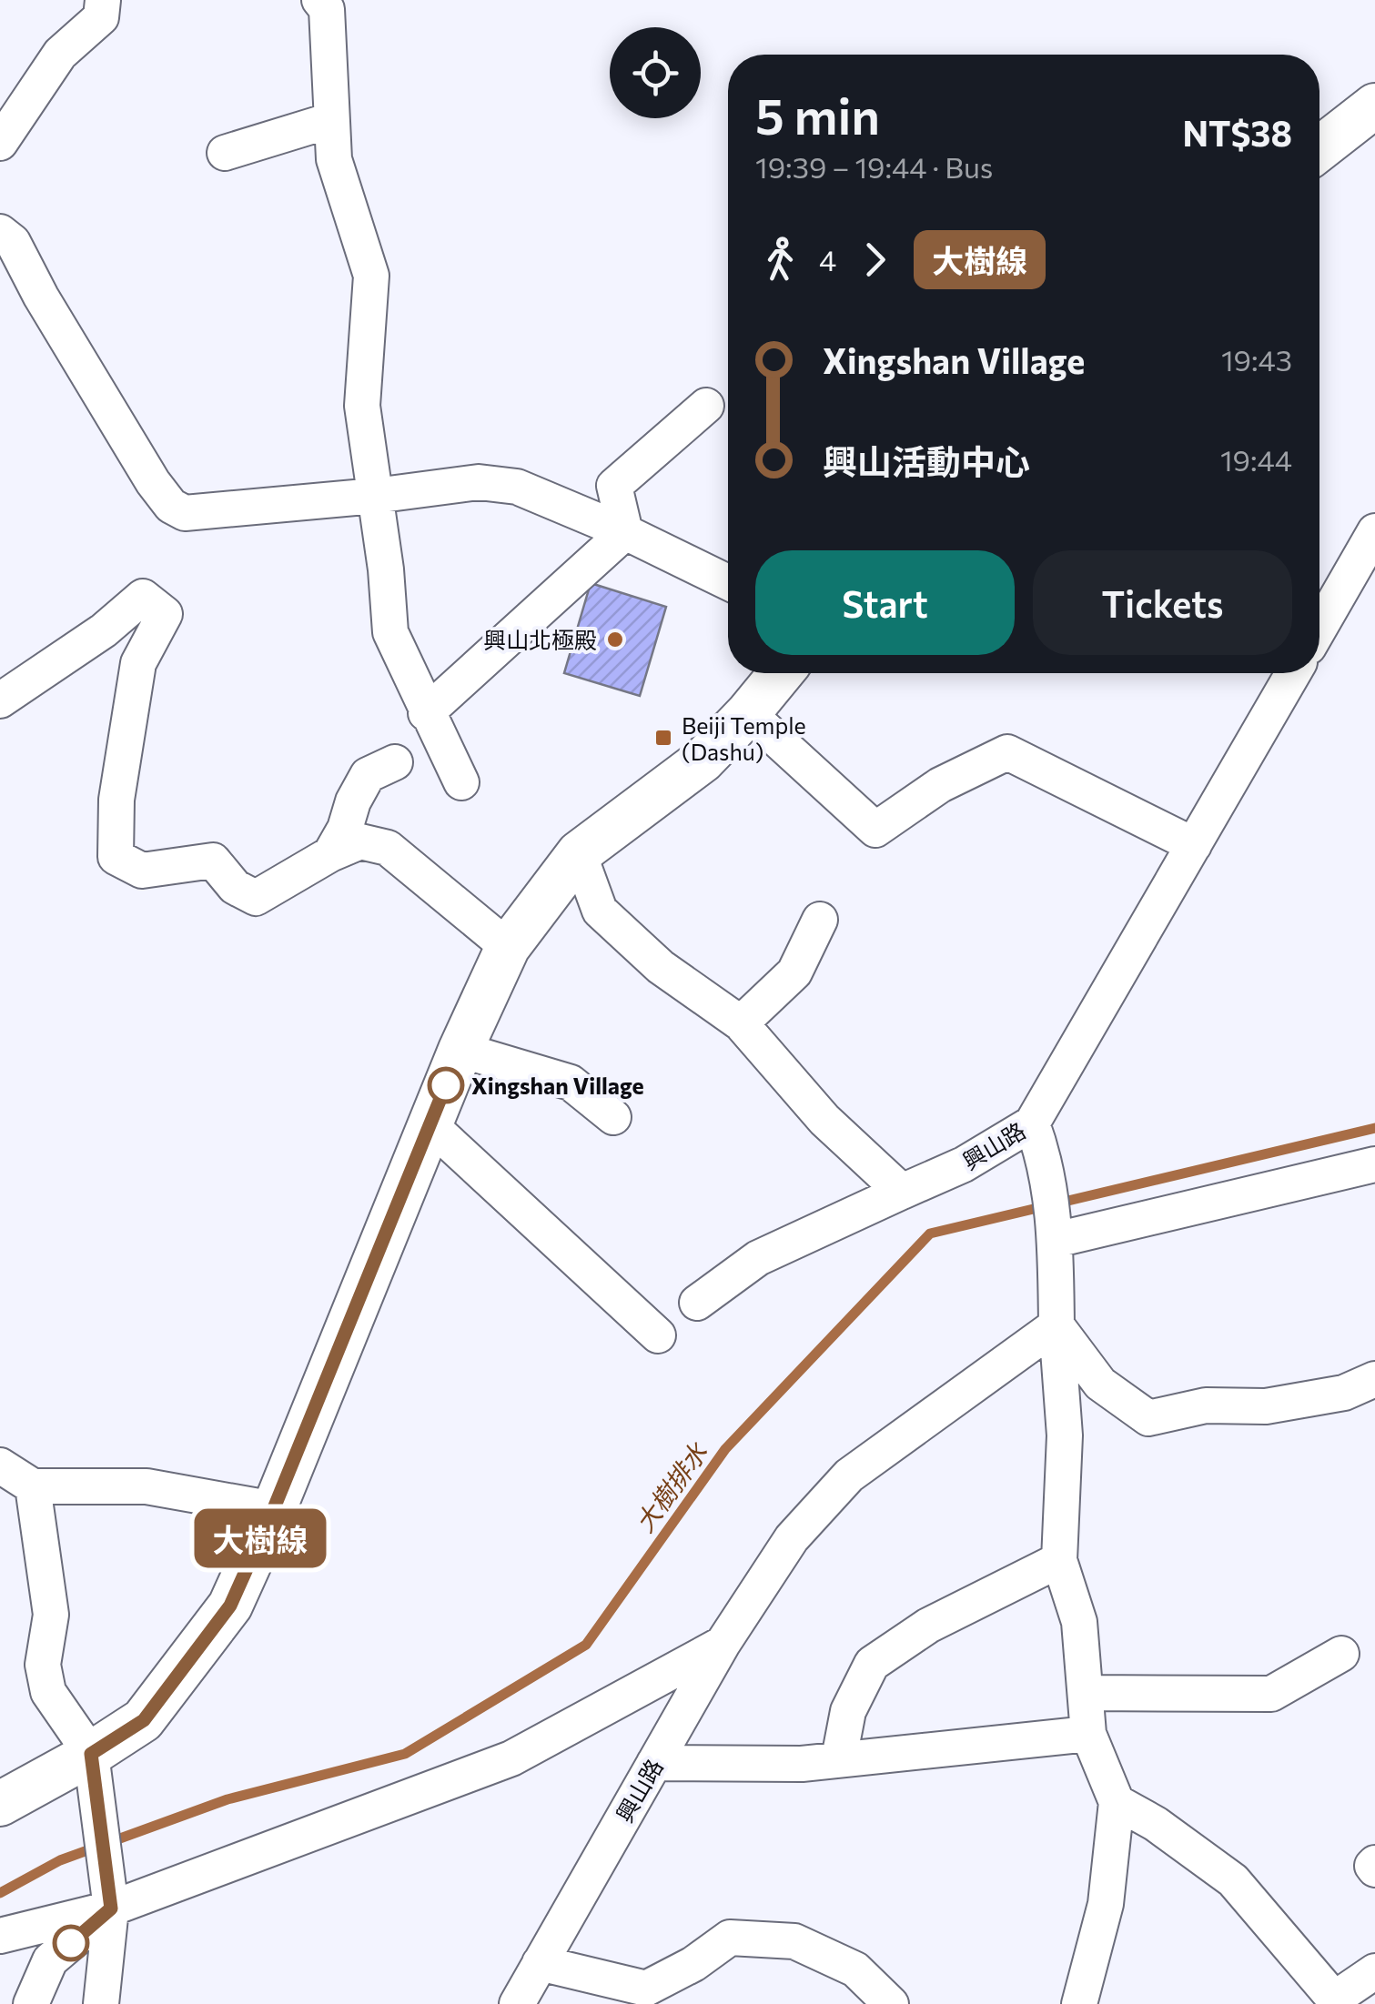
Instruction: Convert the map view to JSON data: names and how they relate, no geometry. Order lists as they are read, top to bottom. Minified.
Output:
{"streets":{"street":["興山路"]},"water":["大樹排水"],"places":{"other":["興山北極殿","Xingshan Village"],"transit":["Beiji Temple (Dashu)"]},"lines":["bus line 大樹線"],"page":{"on_map":"大樹線","heading":["5 min","19:39 – 19:44 · Bus","NT$38"],"legs":["4","大樹線"],"list":[{"name":"Xingshan Village","value":"19:43"},{"name":"興山活動中心","value":"19:44"}],"buttons":["Start","Tickets"]}}
